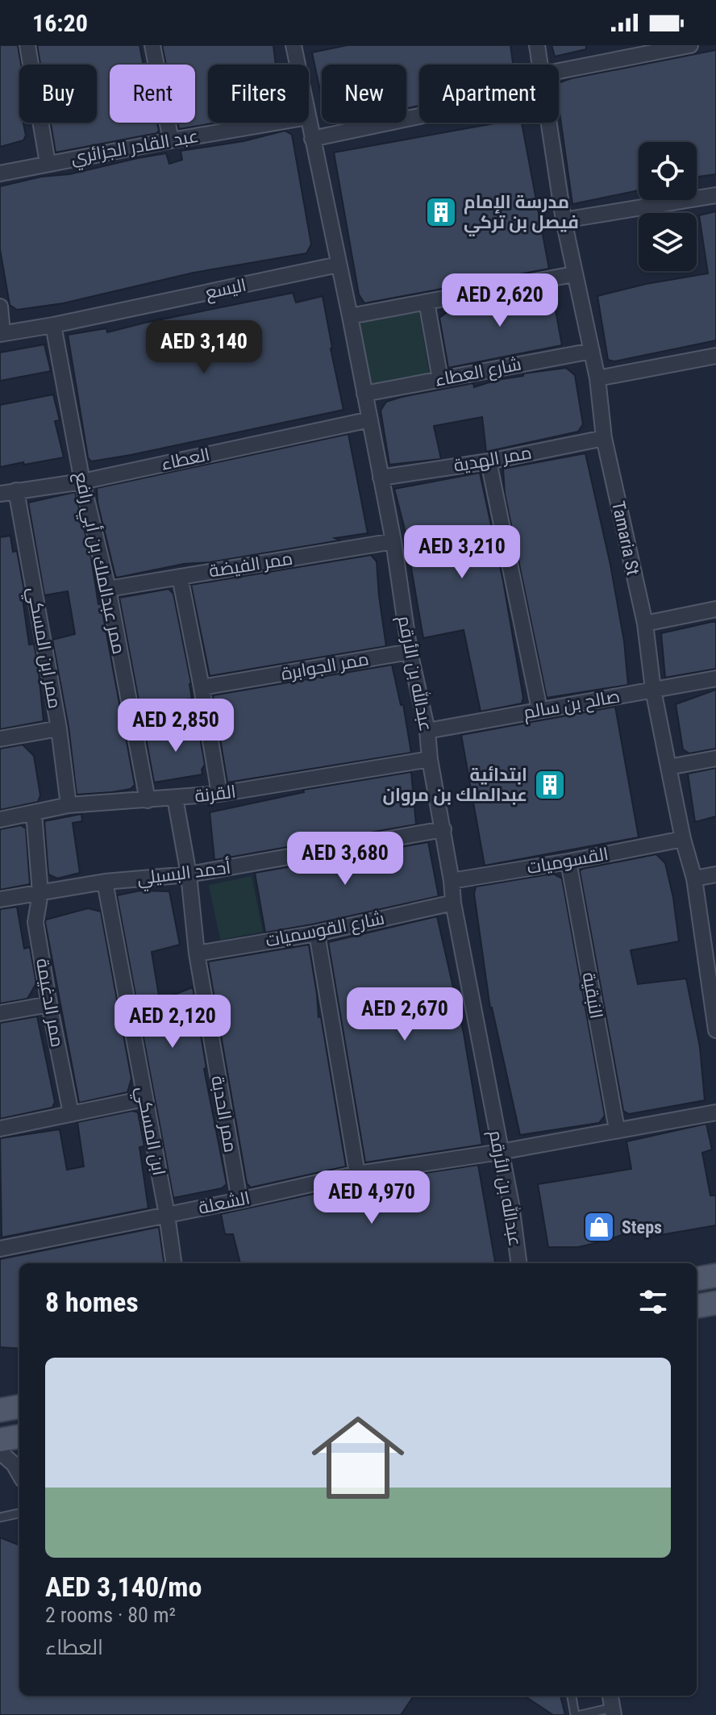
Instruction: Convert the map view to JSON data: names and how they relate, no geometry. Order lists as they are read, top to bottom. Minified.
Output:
{"streets":{"street":["عبد القادر الجزائري","اليسع","شارع العطاء","العطاء","ممر الهدية","Tamaria St","ممر عبدالملك بن أبي رافع","ممر الفيضة","ممر ابن المسكي","ممر الجوابرة","عبدالله بن الأرقم","صالح بن سالم","القرنة","القسوميات","أحمد البسيلي","شارع القوسميات","النبقية","ممر الدغيمة","ممر الحدبة","ابن المسكي","الشعلة"]},"crossings":[["اليسع","ممر عبدالملك بن أبي رافع"],["اليسع","عبدالله بن الأرقم"],["شارع العطاء","Tamaria St"],["شارع العطاء","عبدالله بن الأرقم"],["العطاء","ممر عبدالملك بن أبي رافع"],["العطاء","ممر ابن المسكي"],["العطاء","عبدالله بن الأرقم"],["ممر الهدية","Tamaria St"],["ممر الهدية","عبدالله بن الأرقم"],["Tamaria St","صالح بن سالم"],["Tamaria St","القسوميات"],["ممر عبدالملك بن أبي رافع","ممر الفيضة"],["ممر عبدالملك بن أبي رافع","القرنة"],["ممر الفيضة","عبدالله بن الأرقم"],["ممر ابن المسكي","القرنة"],["ممر الجوابرة","عبدالله بن الأرقم"],["عبدالله بن الأرقم","صالح بن سالم"],["عبدالله بن الأرقم","القرنة"],["عبدالله بن الأرقم","القسوميات"],["عبدالله بن الأرقم","أحمد البسيلي"],["عبدالله بن الأرقم","شارع القوسميات"],["عبدالله بن الأرقم","الشعلة"],["القرنة","ممر الدغيمة"],["القرنة","ممر الحدبة"],["القسوميات","النبقية"],["أحمد البسيلي","ممر الدغيمة"],["أحمد البسيلي","ممر الحدبة"],["أحمد البسيلي","ابن المسكي"],["شارع القوسميات","ممر الحدبة"],["النبقية","الشعلة"],["ممر الحدبة","الشعلة"],["ابن المسكي","الشعلة"]],"places":{"building":["مدرسة الإمام فيصل بن تركي","ابتدائية عبدالملك بن مروان"],"shop":["Steps"]},"page":{"status":"16:20","chip":["Buy","Rent","Filters","New","Apartment"],"price":["AED 2,620","AED 3,140","AED 3,210","AED 2,850","AED 3,680","AED 2,670","AED 2,120","AED 4,970"],"heading":"8 homes","list":[{"name":"AED 3,140/mo","note":"2 rooms · 80 m² · العطاء"}]}}
